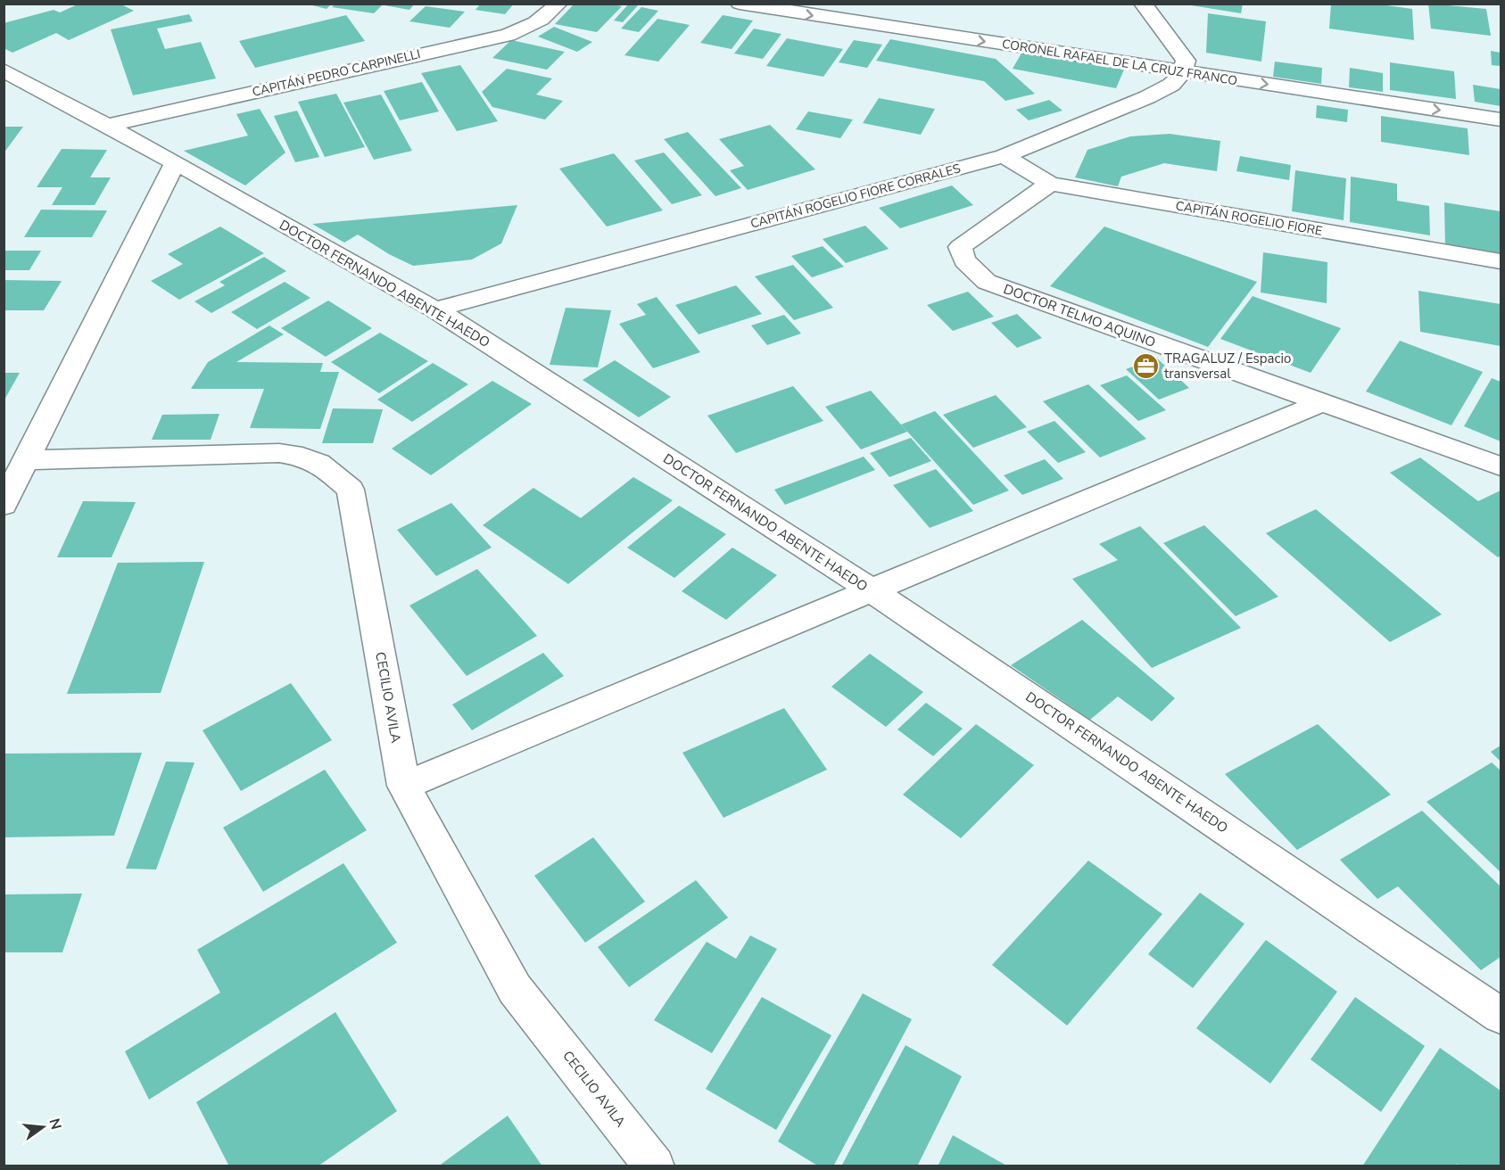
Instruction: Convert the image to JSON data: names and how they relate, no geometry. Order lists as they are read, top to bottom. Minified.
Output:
{"streets":{"street":["CORONEL RAFAEL DE LA CRUZ FRANCO","CAPITÁN PEDRO CARPINELLI","CAPITÁN ROGELIO FIORE CORRALES","CAPITÁN ROGELIO FIORE","DOCTOR FERNANDO ABENTE HAEDO","DOCTOR TELMO AQUINO","CECILIO AVILA"]},"crossings":[["CORONEL RAFAEL DE LA CRUZ FRANCO","CAPITÁN ROGELIO FIORE CORRALES"],["CAPITÁN PEDRO CARPINELLI","DOCTOR FERNANDO ABENTE HAEDO"],["CAPITÁN ROGELIO FIORE CORRALES","CAPITÁN ROGELIO FIORE"],["CAPITÁN ROGELIO FIORE CORRALES","DOCTOR FERNANDO ABENTE HAEDO"],["CAPITÁN ROGELIO FIORE","DOCTOR TELMO AQUINO"]],"one_way":["CORONEL RAFAEL DE LA CRUZ FRANCO"],"places":{"office":["TRAGALUZ / Espacio transversal"]},"north":"right"}
